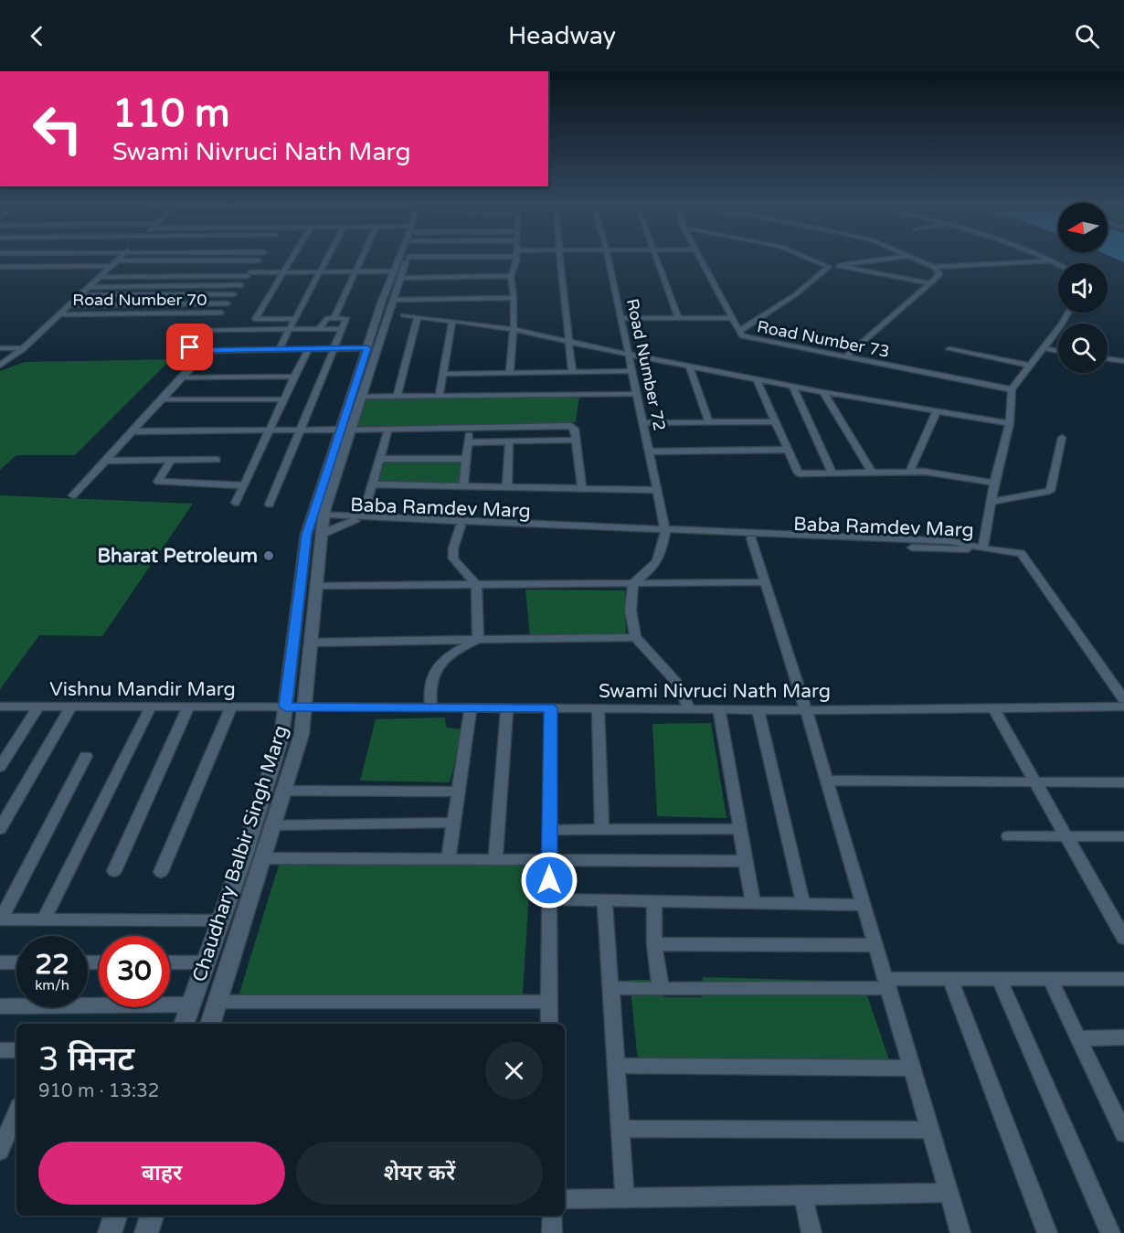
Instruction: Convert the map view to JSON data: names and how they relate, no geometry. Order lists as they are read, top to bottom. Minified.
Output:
{"streets":{"street":["Road Number 70","Road Number 73","Road Number 72","Baba Ramdev Marg","Vishnu Mandir Marg","Swami Nivruci Nath Marg","Chaudhary Balbir Singh Marg"]},"crossings":[["Road Number 72","Baba Ramdev Marg"],["Baba Ramdev Marg","Chaudhary Balbir Singh Marg"],["Vishnu Mandir Marg","Swami Nivruci Nath Marg"],["Vishnu Mandir Marg","Chaudhary Balbir Singh Marg"],["Swami Nivruci Nath Marg","Chaudhary Balbir Singh Marg"]],"places":["Bharat Petroleum"],"north":"left","page":{"header":"Headway","turn":["110 m","Swami Nivruci Nath Marg"],"speed":"22 km/h","limit":"30","heading":["3 मिनट","910 m · 13:32"],"buttons":["बाहर","शेयर करें"]}}
